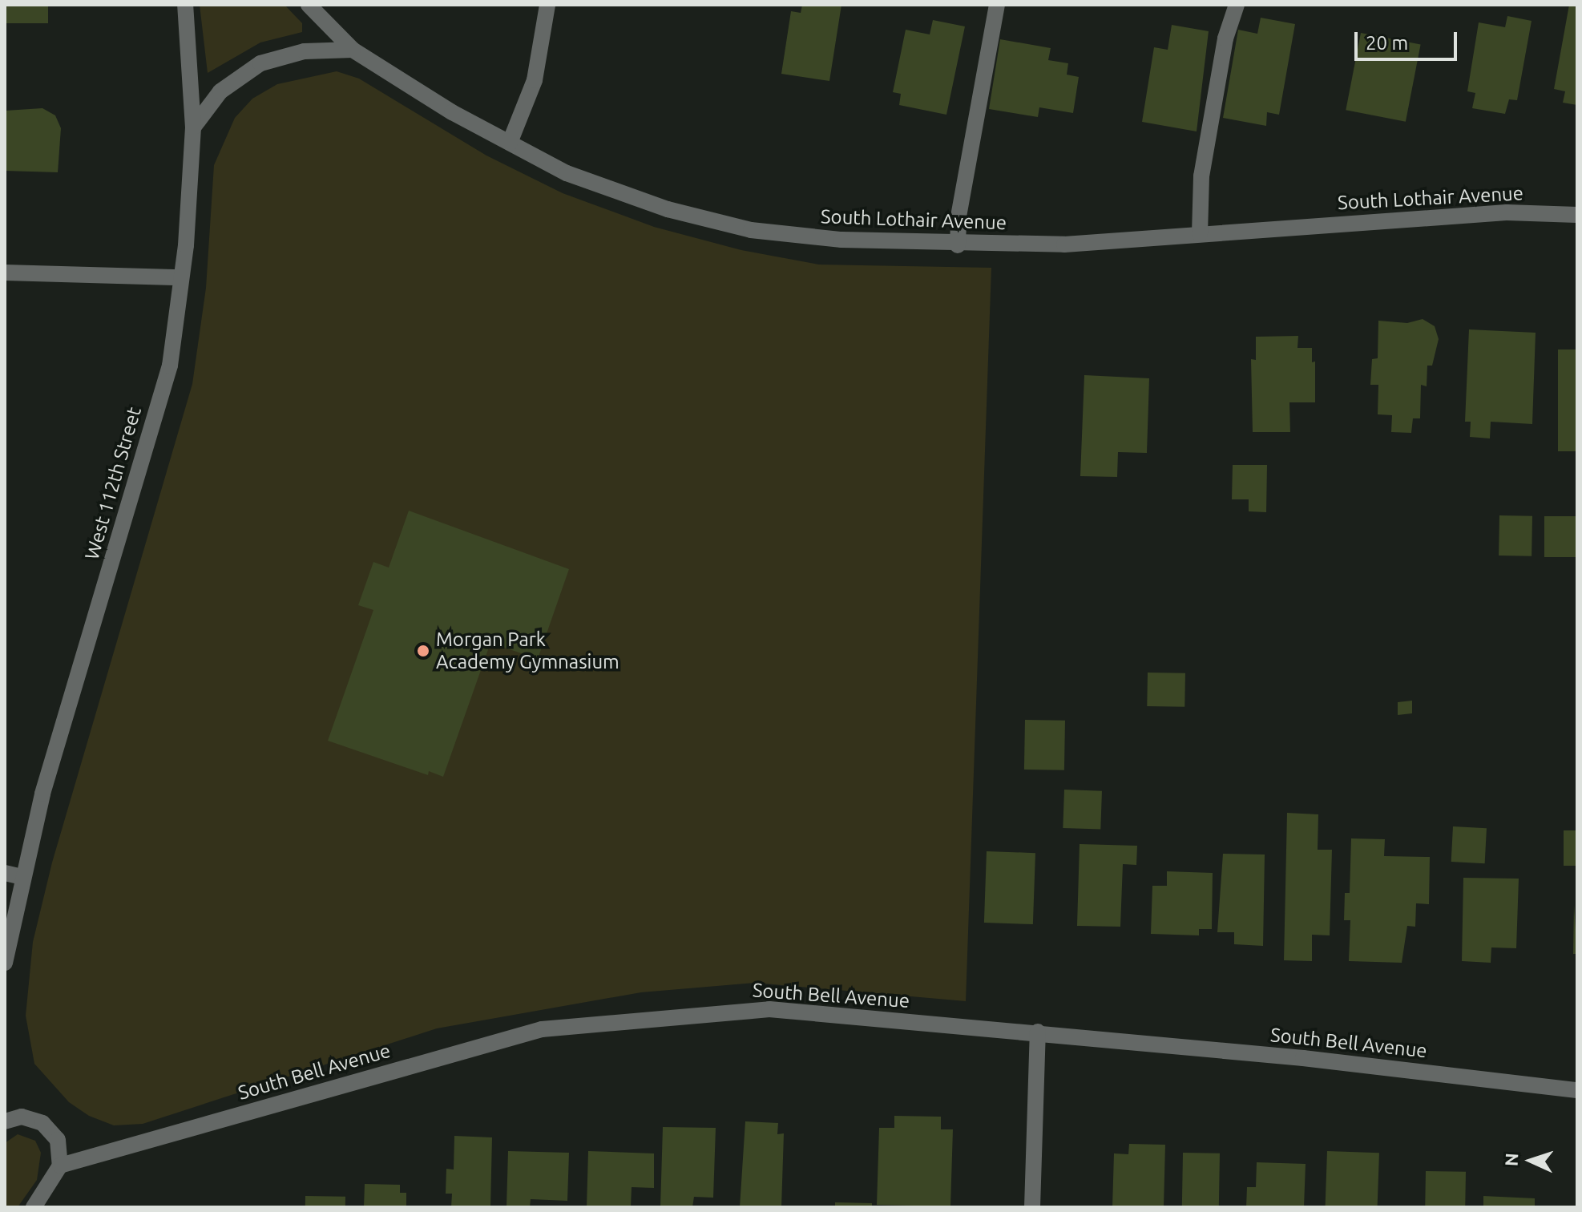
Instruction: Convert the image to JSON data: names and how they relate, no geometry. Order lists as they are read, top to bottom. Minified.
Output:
{"streets":{"street":["South Lothair Avenue","West 112th Street","South Bell Avenue"]},"places":["Morgan Park Academy Gymnasium"],"scale_bar":"20 m","north":"left"}
